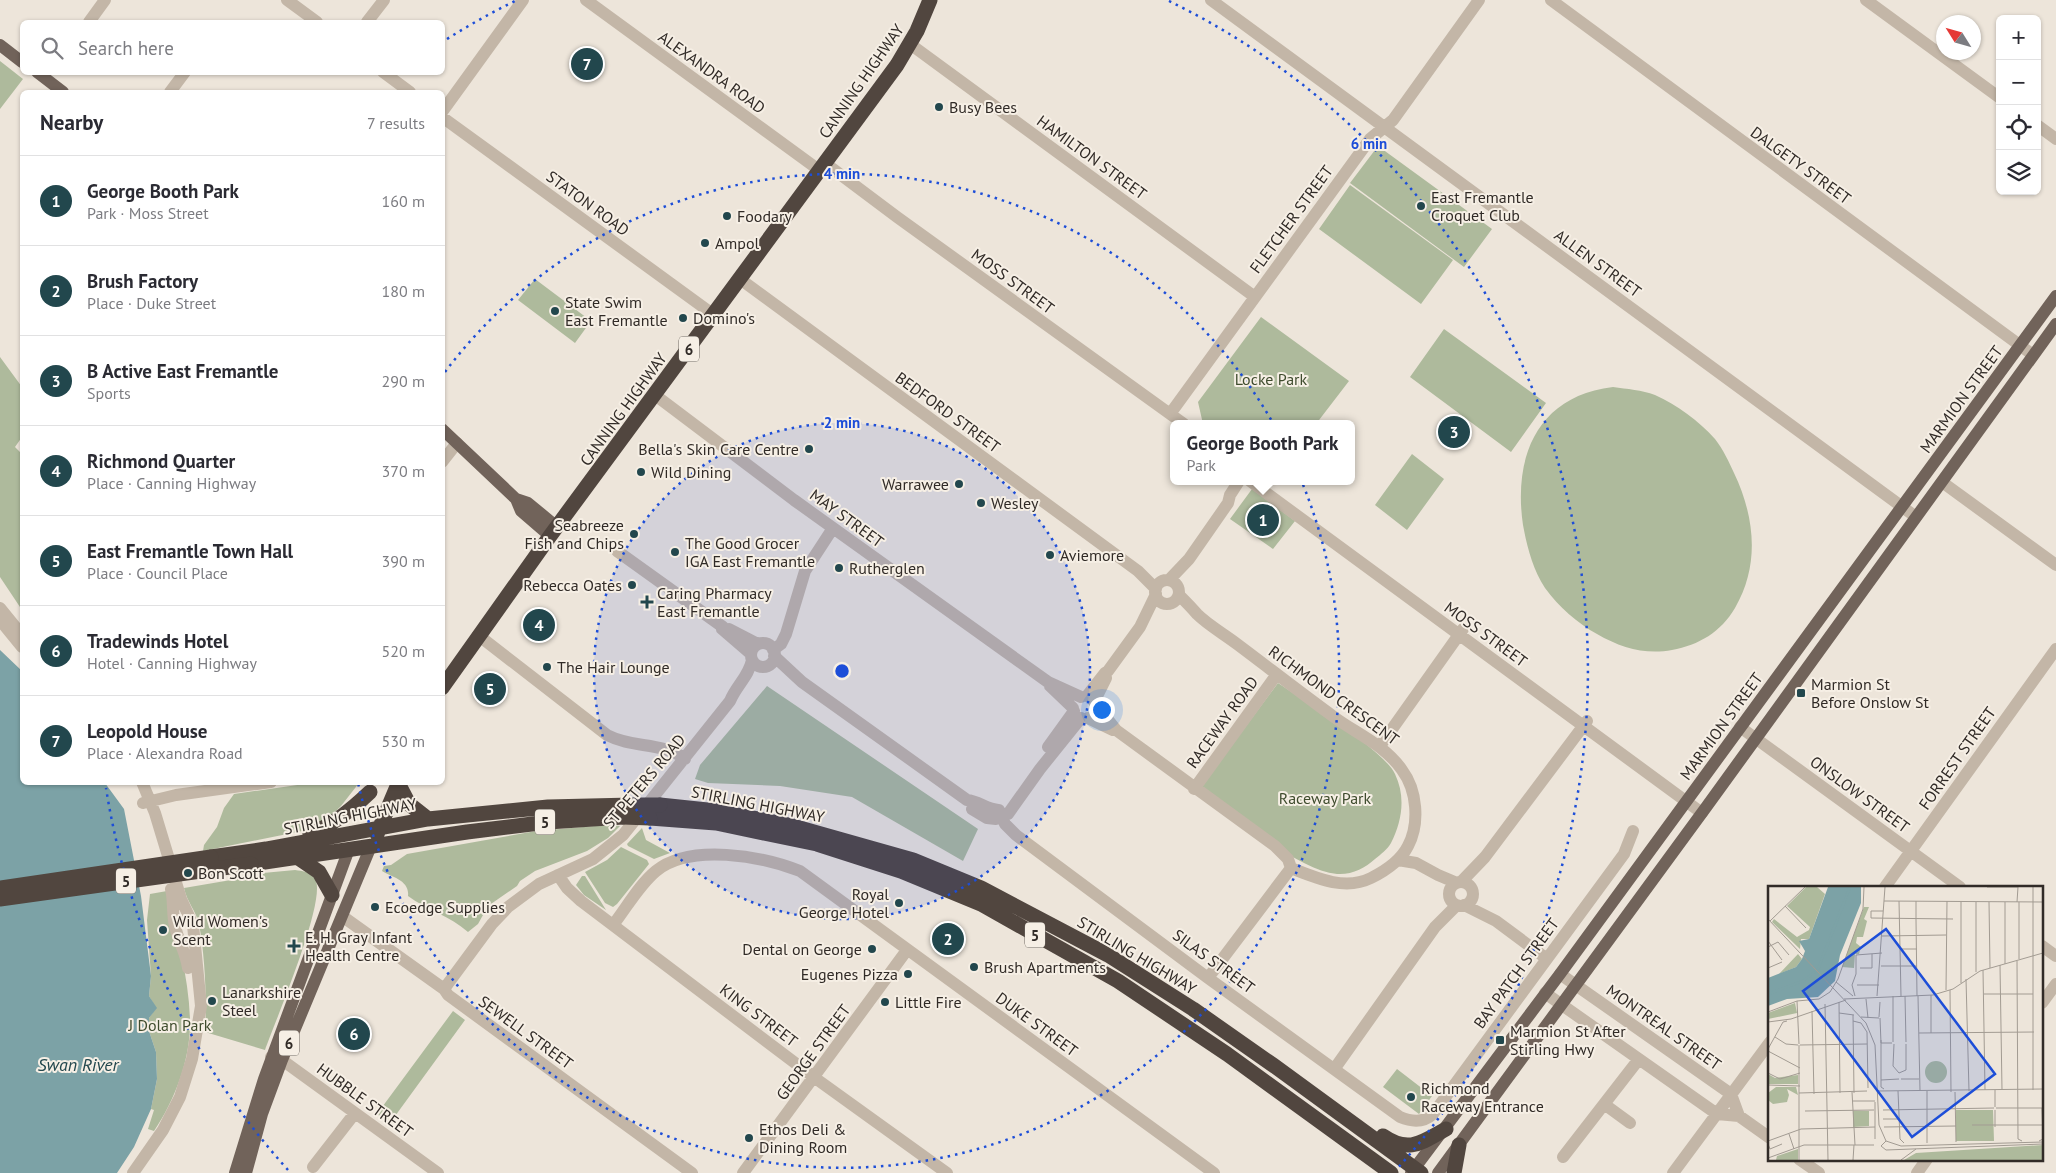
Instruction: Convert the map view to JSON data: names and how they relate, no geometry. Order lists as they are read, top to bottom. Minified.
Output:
{"streets":{"highway":["CANNING HIGHWAY","6","STIRLING HIGHWAY","5"],"main road":["MARMION STREET"],"street":["ALEXANDRA ROAD","HAMILTON STREET","DALGETY STREET","STATON ROAD","FLETCHER STREET","ALLEN STREET","MOSS STREET","BEDFORD STREET","MAY STREET","RICHMOND CRESCENT","RACEWAY ROAD","FORREST STREET","ST PETERS ROAD","ONSLOW STREET","SILAS STREET","BAY PATCH STREET","KING STREET","DUKE STREET","MONTREAL STREET","SEWELL STREET","GEORGE STREET","HUBBLE STREET"]},"crossings":[["ALEXANDRA ROAD","CANNING HIGHWAY"],["ALEXANDRA ROAD","MOSS STREET"],["CANNING HIGHWAY","HAMILTON STREET"],["CANNING HIGHWAY","STATON ROAD"],["CANNING HIGHWAY","MOSS STREET"],["CANNING HIGHWAY","BEDFORD STREET"],["CANNING HIGHWAY","MAY STREET"],["HAMILTON STREET","FLETCHER STREET"],["DALGETY STREET","MARMION STREET"],["FLETCHER STREET","ALLEN STREET"],["FLETCHER STREET","MOSS STREET"],["ALLEN STREET","MARMION STREET"],["MOSS STREET","MARMION STREET"],["6","STIRLING HIGHWAY"],["6","SEWELL STREET"],["6","HUBBLE STREET"],["MARMION STREET","ONSLOW STREET"],["MARMION STREET","STIRLING HIGHWAY"],["MARMION STREET","MONTREAL STREET"],["BEDFORD STREET","RICHMOND CRESCENT"],["MAY STREET","ST PETERS ROAD"],["RICHMOND CRESCENT","RACEWAY ROAD"],["FORREST STREET","ONSLOW STREET"],["ST PETERS ROAD","SILAS STREET"],["ST PETERS ROAD","KING STREET"],["ST PETERS ROAD","SEWELL STREET"],["SILAS STREET","BAY PATCH STREET"],["KING STREET","DUKE STREET"],["KING STREET","GEORGE STREET"],["DUKE STREET","GEORGE STREET"]],"water":["Swan River"],"parks":["Locke Park","Raceway Park","J Dolan Park"],"places":{"other":["Busy Bees","East Fremantle Croquet Club","Foodary","Ampol","State Swim East Fremantle","Domino's","Bella's Skin Care Centre","Wild Dining","Warrawee","Wesley","Seabreeze Fish and Chips","The Good Grocer IGA East Fremantle","Aviemore","Rutherglen","Rebecca Oates","The Hair Lounge","Bon Scott","Royal George Hotel","Ecoedge Supplies","Wild Women's Scent","Dental on George","Brush Apartments","Eugenes Pizza","Lanarkshire Steel","Little Fire","Richmond Raceway Entrance","Ethos Deli & Dining Room"],"health":["Caring Pharmacy East Fremantle","E. H. Gray Infant Health Centre"],"transit":["Marmion St Before Onslow St","Marmion St After Stirling Hwy"]},"north":"top left","page":{"map_buttons":["+","−"],"search":"Search here","pins":["7","3","1","4","5","2","6"],"heading":["Nearby","7 results"],"list":[{"mark":"1","name":"George Booth Park","note":"Park · Moss Street","value":"160 m"},{"mark":"2","name":"Brush Factory","note":"Place · Duke Street","value":"180 m"},{"mark":"3","name":"B Active East Fremantle","note":"Sports","value":"290 m"},{"mark":"4","name":"Richmond Quarter","note":"Place · Canning Highway","value":"370 m"},{"mark":"5","name":"East Fremantle Town Hall","note":"Place · Council Place","value":"390 m"},{"mark":"6","name":"Tradewinds Hotel","note":"Hotel · Canning Highway","value":"520 m"},{"mark":"7","name":"Leopold House","note":"Place · Alexandra Road","value":"530 m"}],"popup":["George Booth Park","Park"]},"rings":["6 min","4 min","2 min"]}
